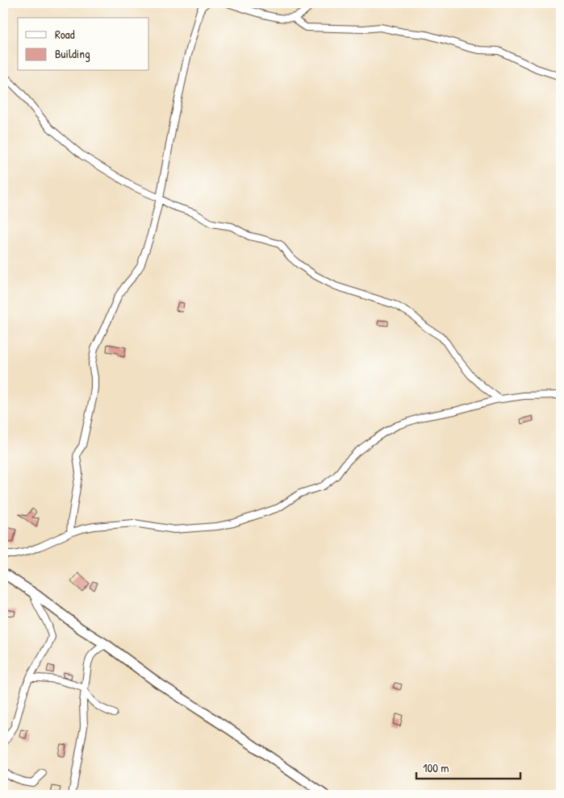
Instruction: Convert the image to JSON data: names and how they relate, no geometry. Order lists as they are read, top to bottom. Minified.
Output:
{"legend":["Road","Building"],"scale_bar":"100 m"}
